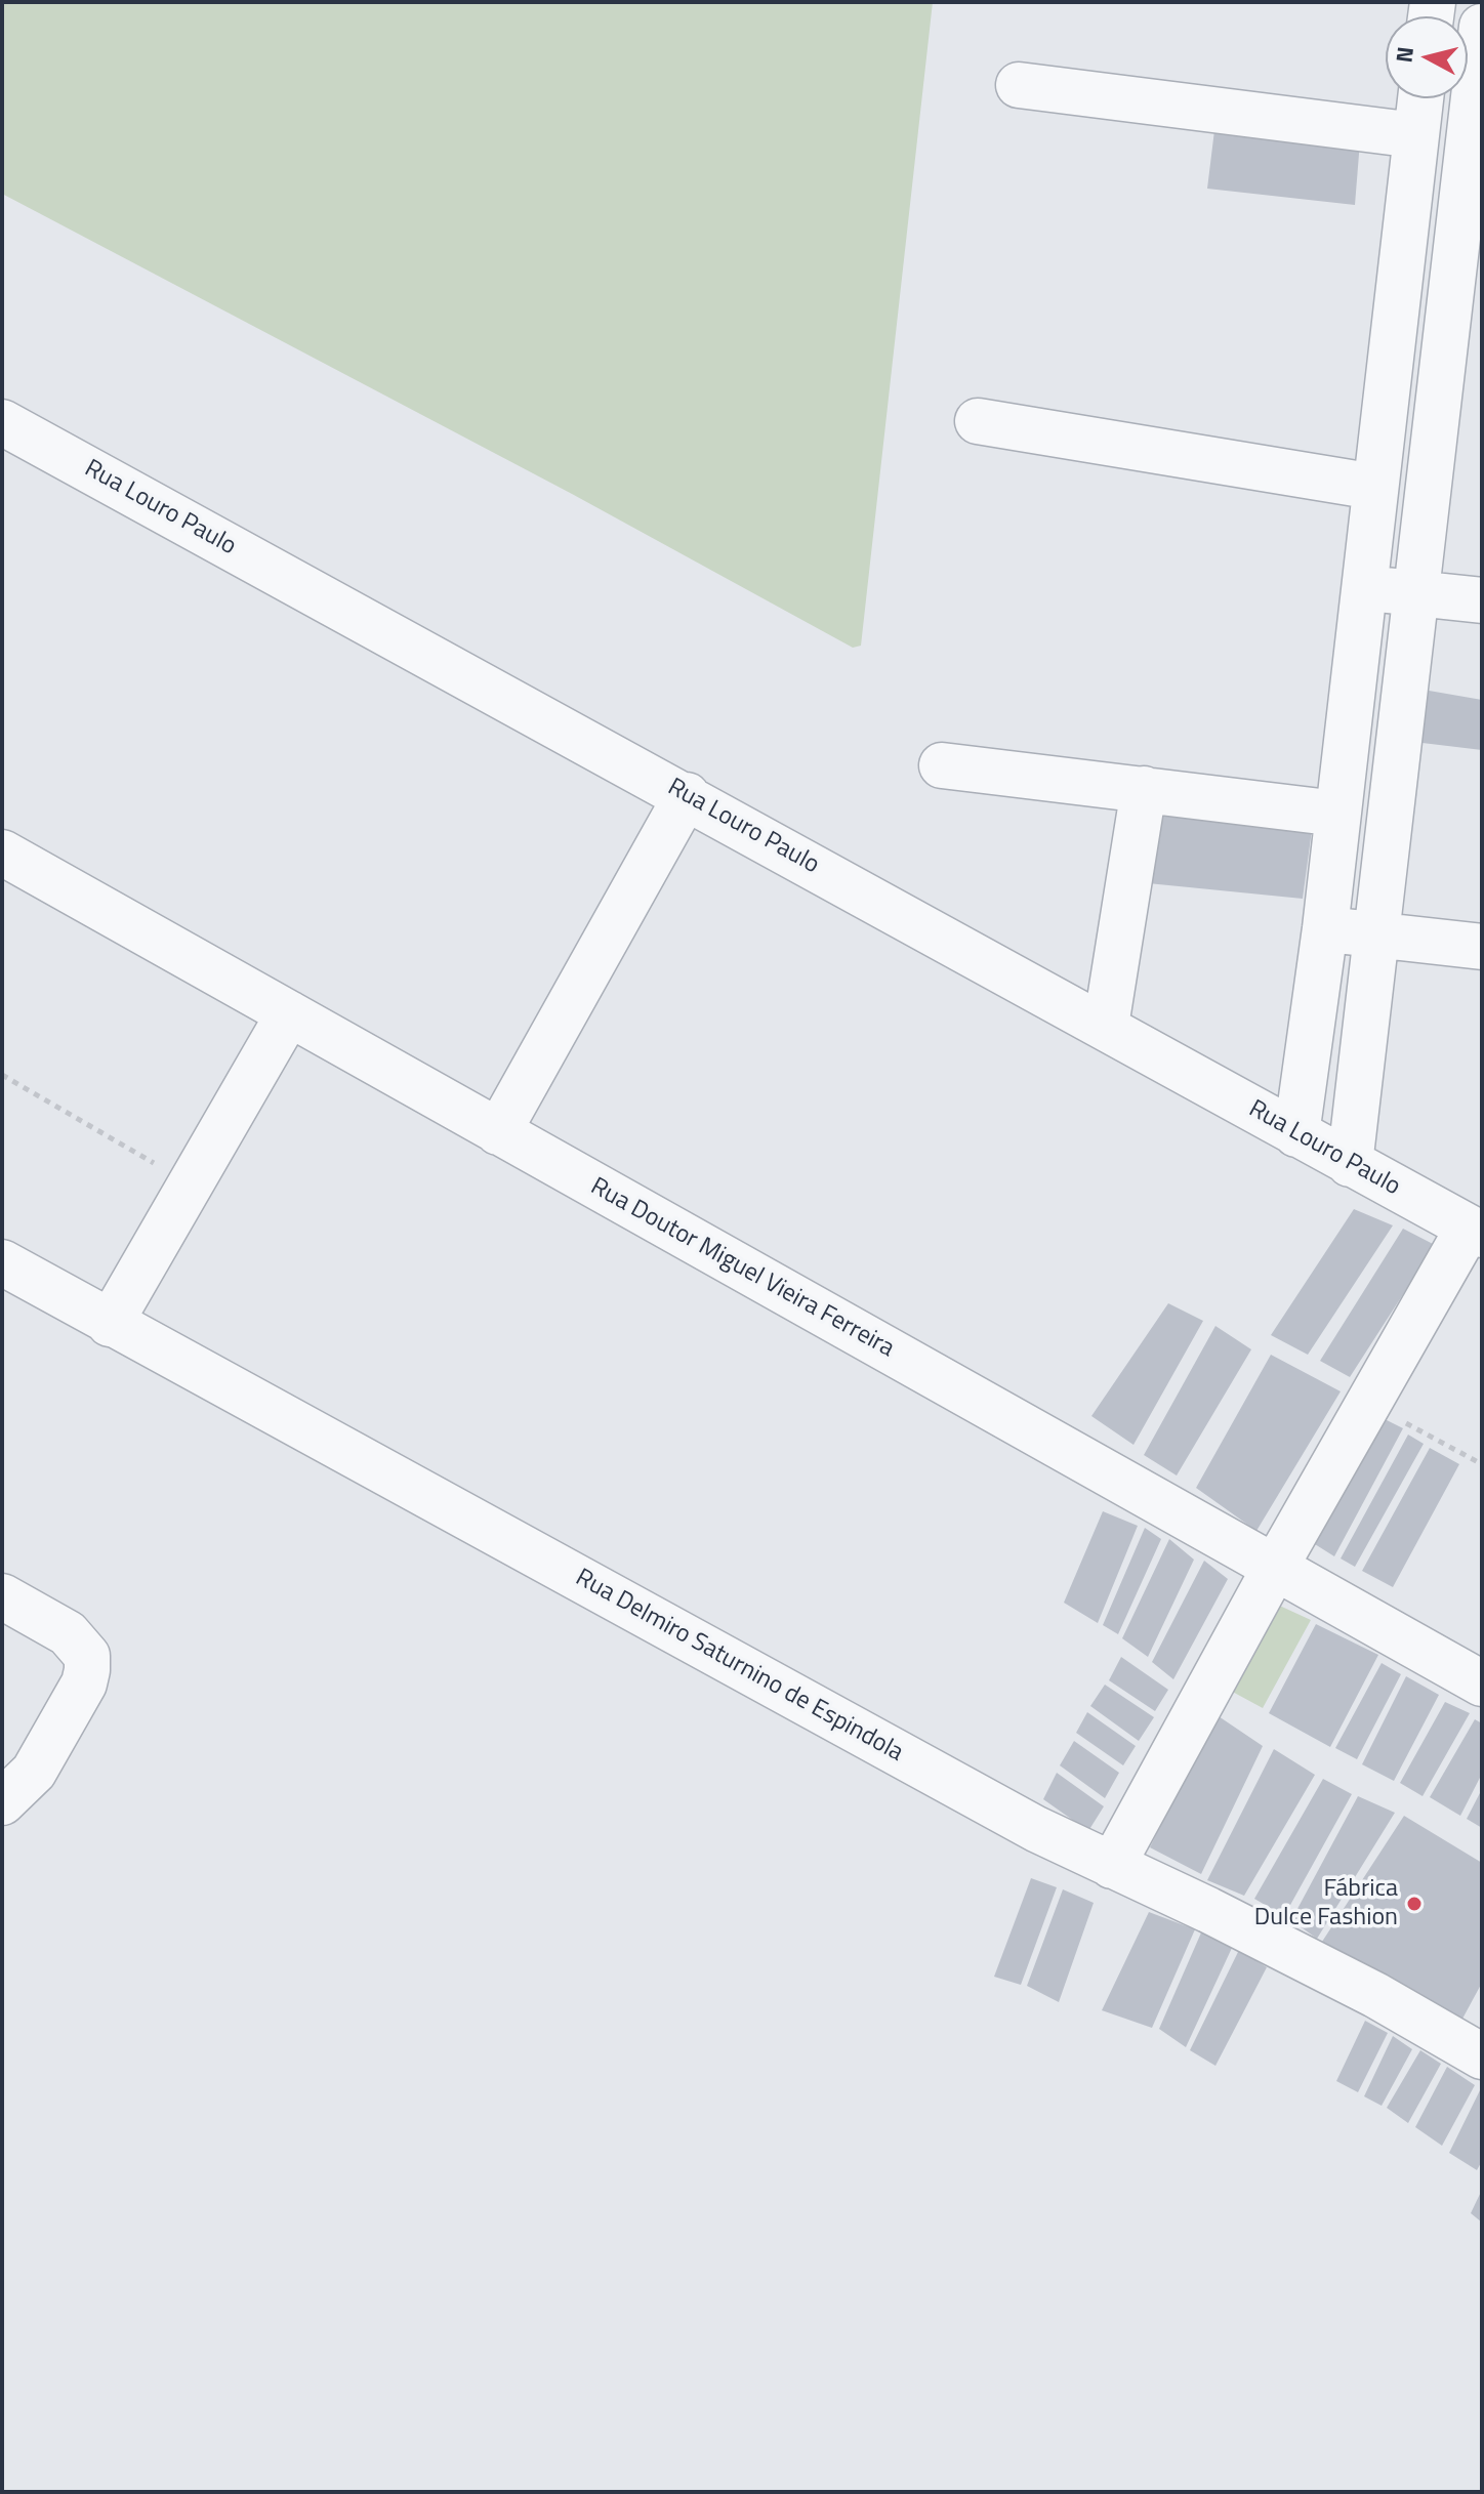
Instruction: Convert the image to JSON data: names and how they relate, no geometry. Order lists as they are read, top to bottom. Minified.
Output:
{"streets":{"street":["Rua Louro Paulo","Rua Doutor Miguel Vieira Ferreira","Rua Delmiro Saturnino de Espindola"]},"places":["Fábrica Dulce Fashion"],"north":"left"}
